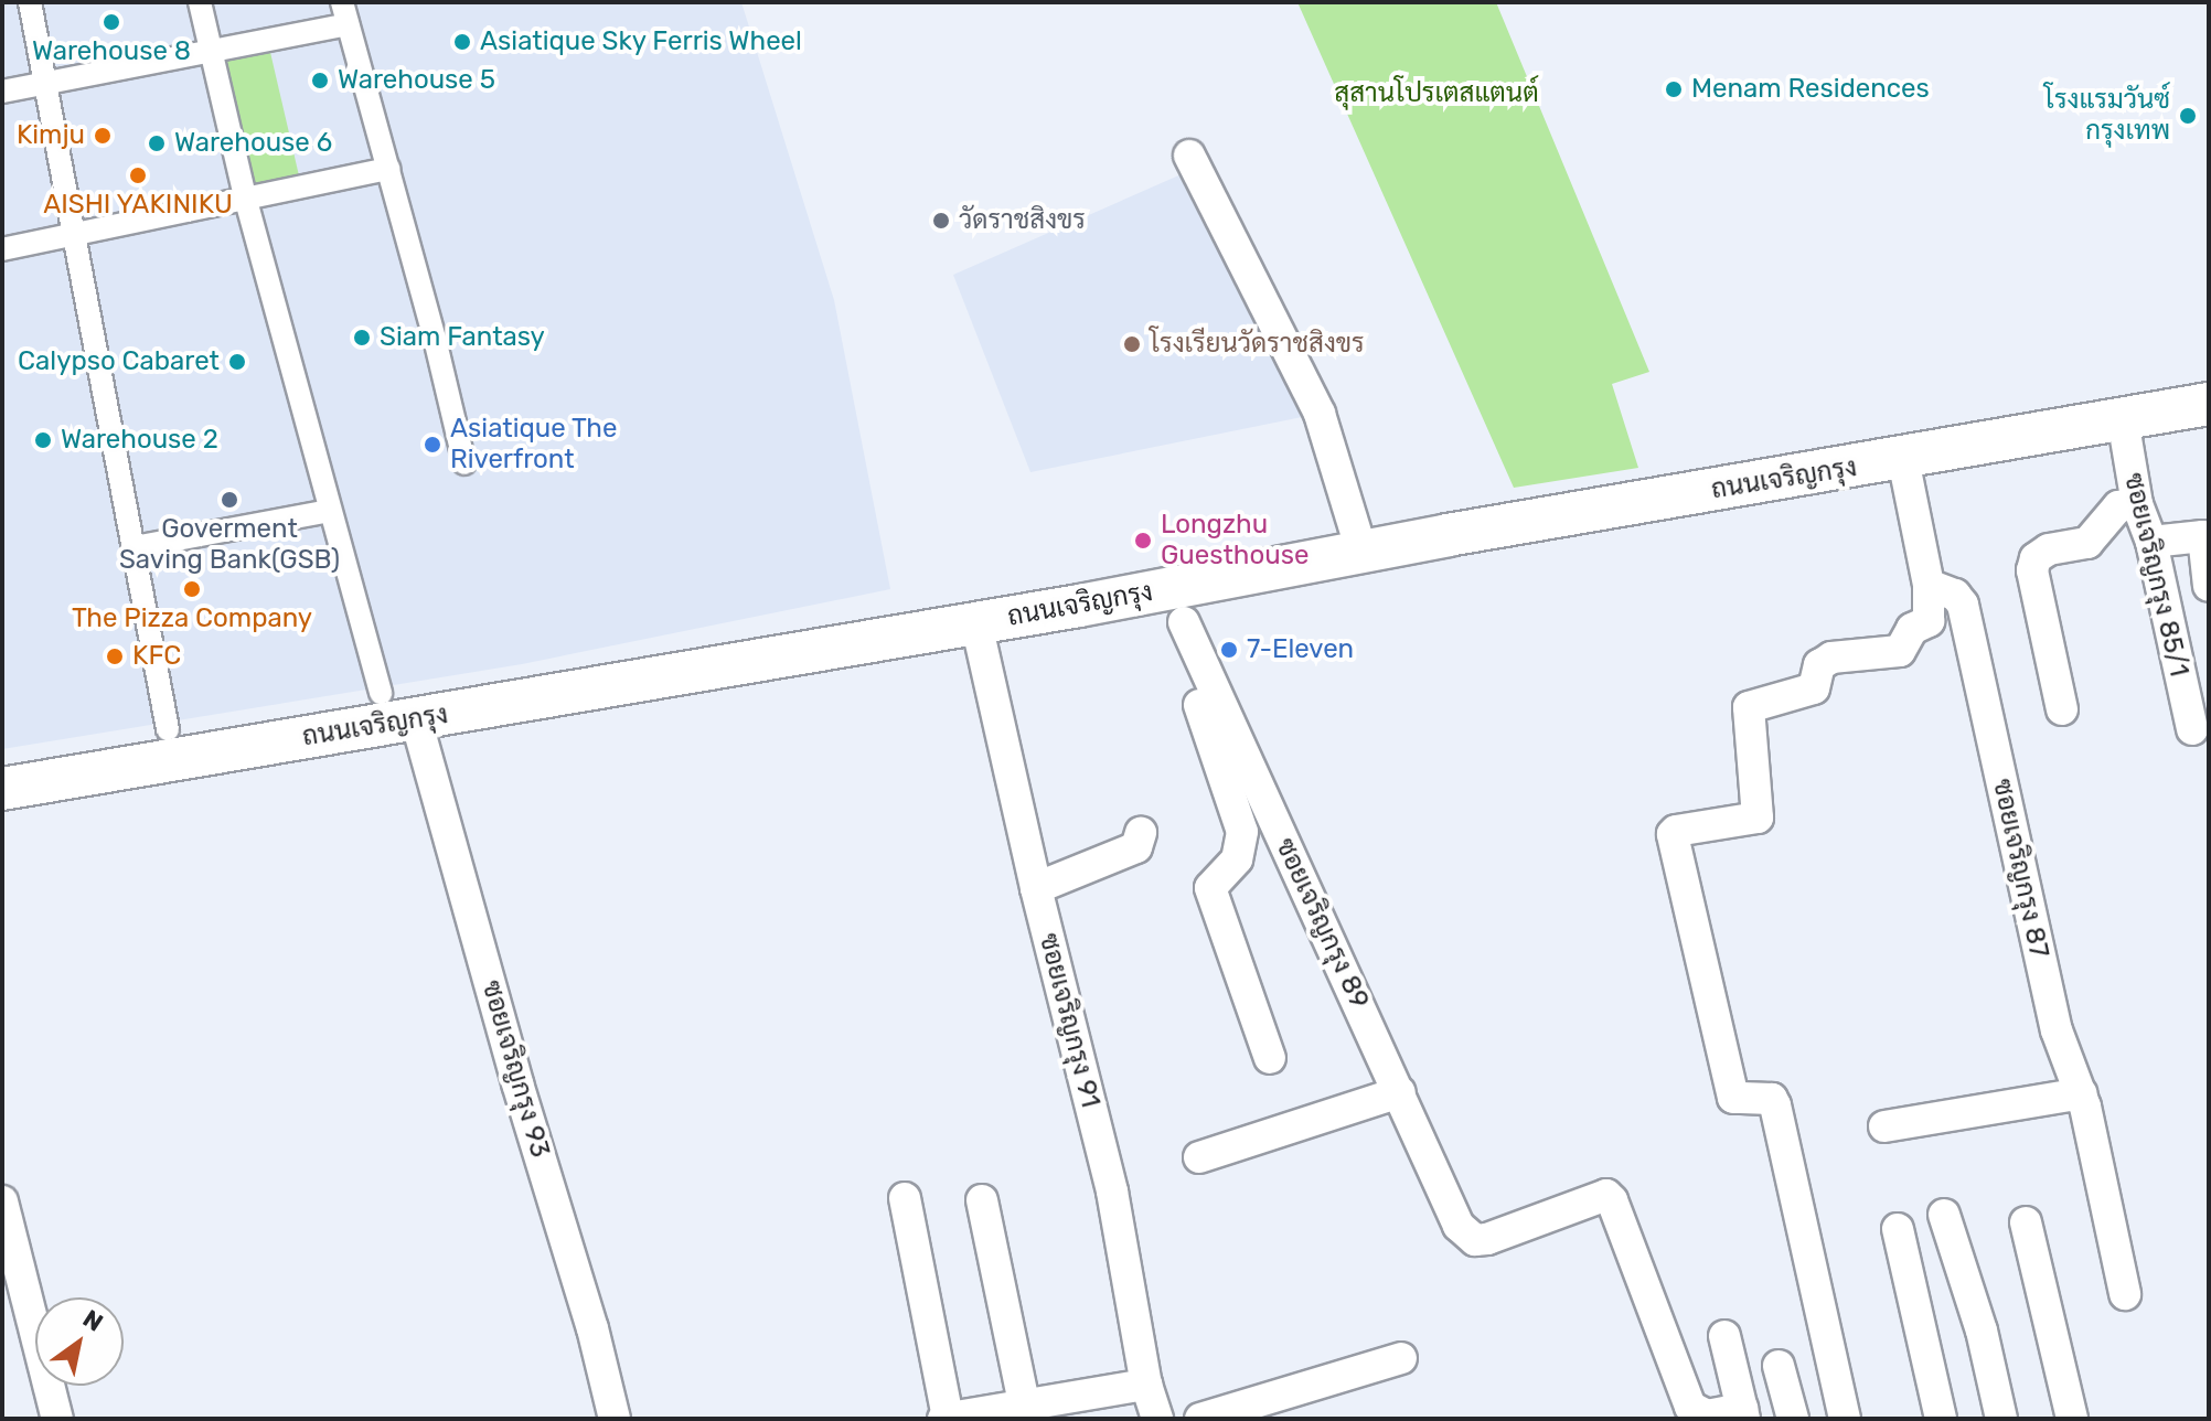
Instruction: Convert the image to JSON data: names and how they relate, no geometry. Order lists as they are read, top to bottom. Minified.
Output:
{"streets":{"main road":["ถนนเจริญกรุง"],"street":["ซอยเจริญกรุง 85/1","ซอยเจริญกรุง 87","ซอยเจริญกรุง 89","ซอยเจริญกรุง 91","ซอยเจริญกรุง 93"]},"crossings":[["ถนนเจริญกรุง","ซอยเจริญกรุง 85/1"],["ถนนเจริญกรุง","ซอยเจริญกรุง 89"],["ถนนเจริญกรุง","ซอยเจริญกรุง 91"],["ถนนเจริญกรุง","ซอยเจริญกรุง 93"]],"parks":["สุสานโปรเตสแตนต์"],"places":["Warehouse 8","Asiatique Sky Ferris Wheel","Warehouse 5","Menam Residences","โรงแรมวันซ์ กรุงเทพ","Kimju","Warehouse 6","AISHI YAKINIKU","วัดราชสิงขร","Siam Fantasy","โรงเรียนวัดราชสิงขร","Calypso Cabaret","Warehouse 2","Asiatique The Riverfront","Goverment Saving Bank(GSB)","Longzhu Guesthouse","The Pizza Company","7-Eleven","KFC"],"north":"top right"}
